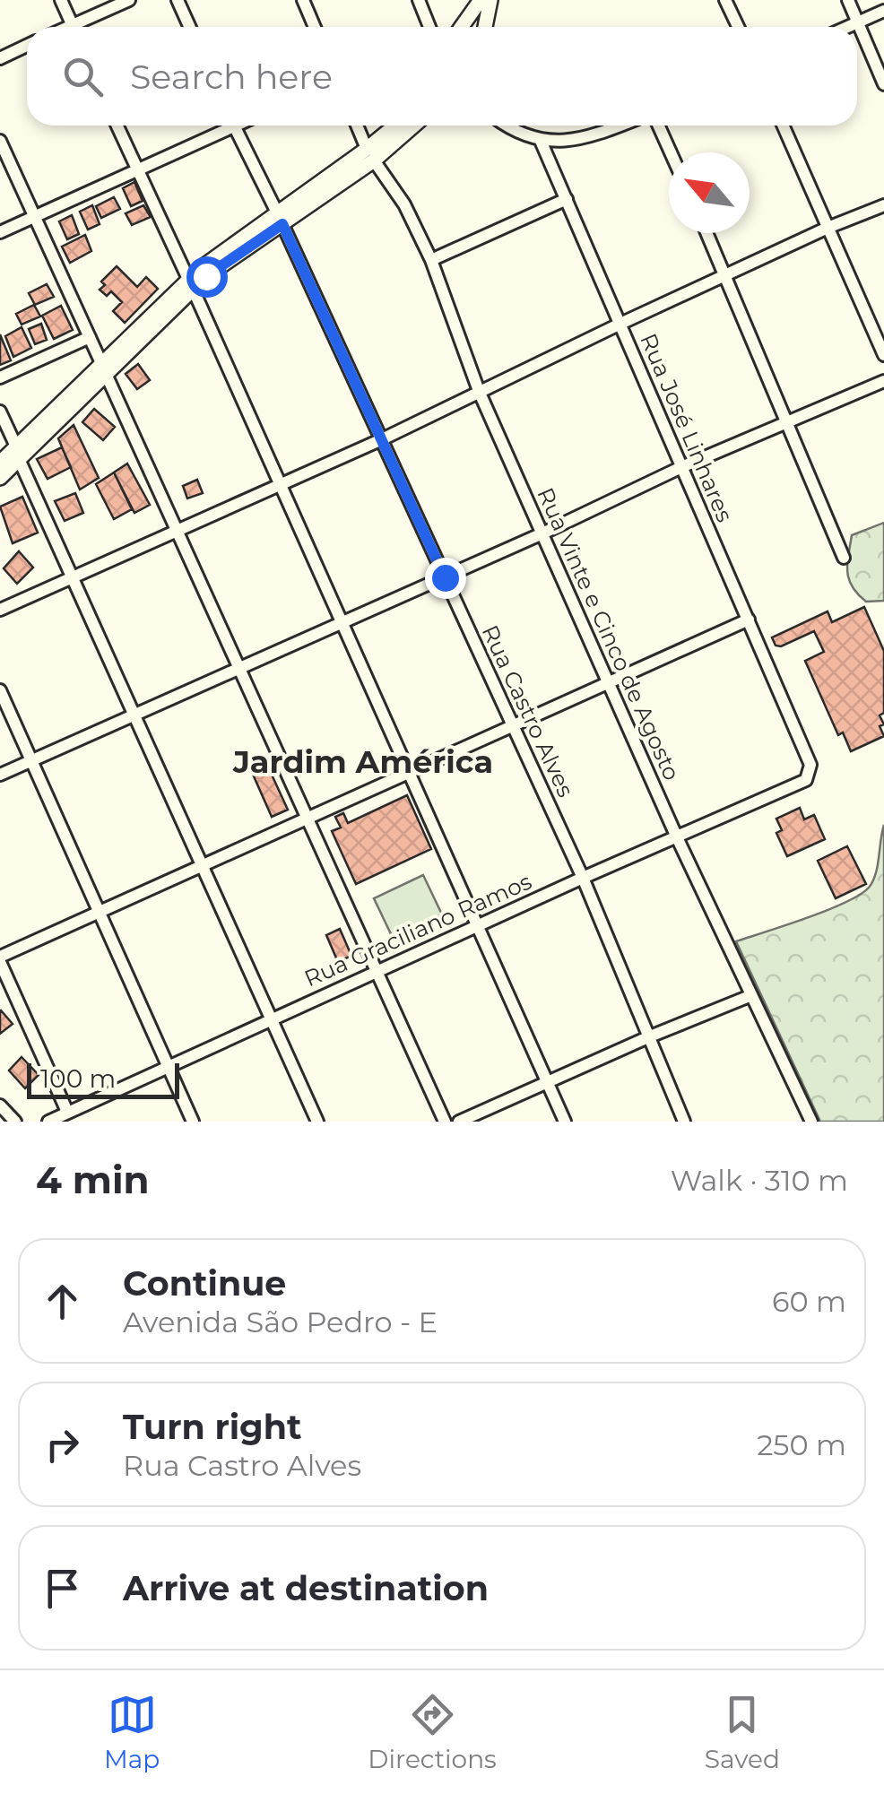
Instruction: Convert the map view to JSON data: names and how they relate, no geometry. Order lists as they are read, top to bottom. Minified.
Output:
{"streets":{"street":["Rua José Linhares","Rua Vinte e Cinco de Agosto","Rua Castro Alves","Rua Graciliano Ramos"]},"crossings":[["Rua José Linhares","Rua Graciliano Ramos"],["Rua Vinte e Cinco de Agosto","Rua Graciliano Ramos"],["Rua Castro Alves","Rua Graciliano Ramos"]],"districts":["Jardim América"],"scale_bar":"100 m","north":"top left","page":{"search":"Search here","scale":"100 m","heading":["4 min","Walk · 310 m"],"list":[["Continue","Avenida São Pedro - E","60 m"],["Turn right","Rua Castro Alves","250 m"],"Arrive at destination"],"nav":["Map","Directions","Saved"]}}
